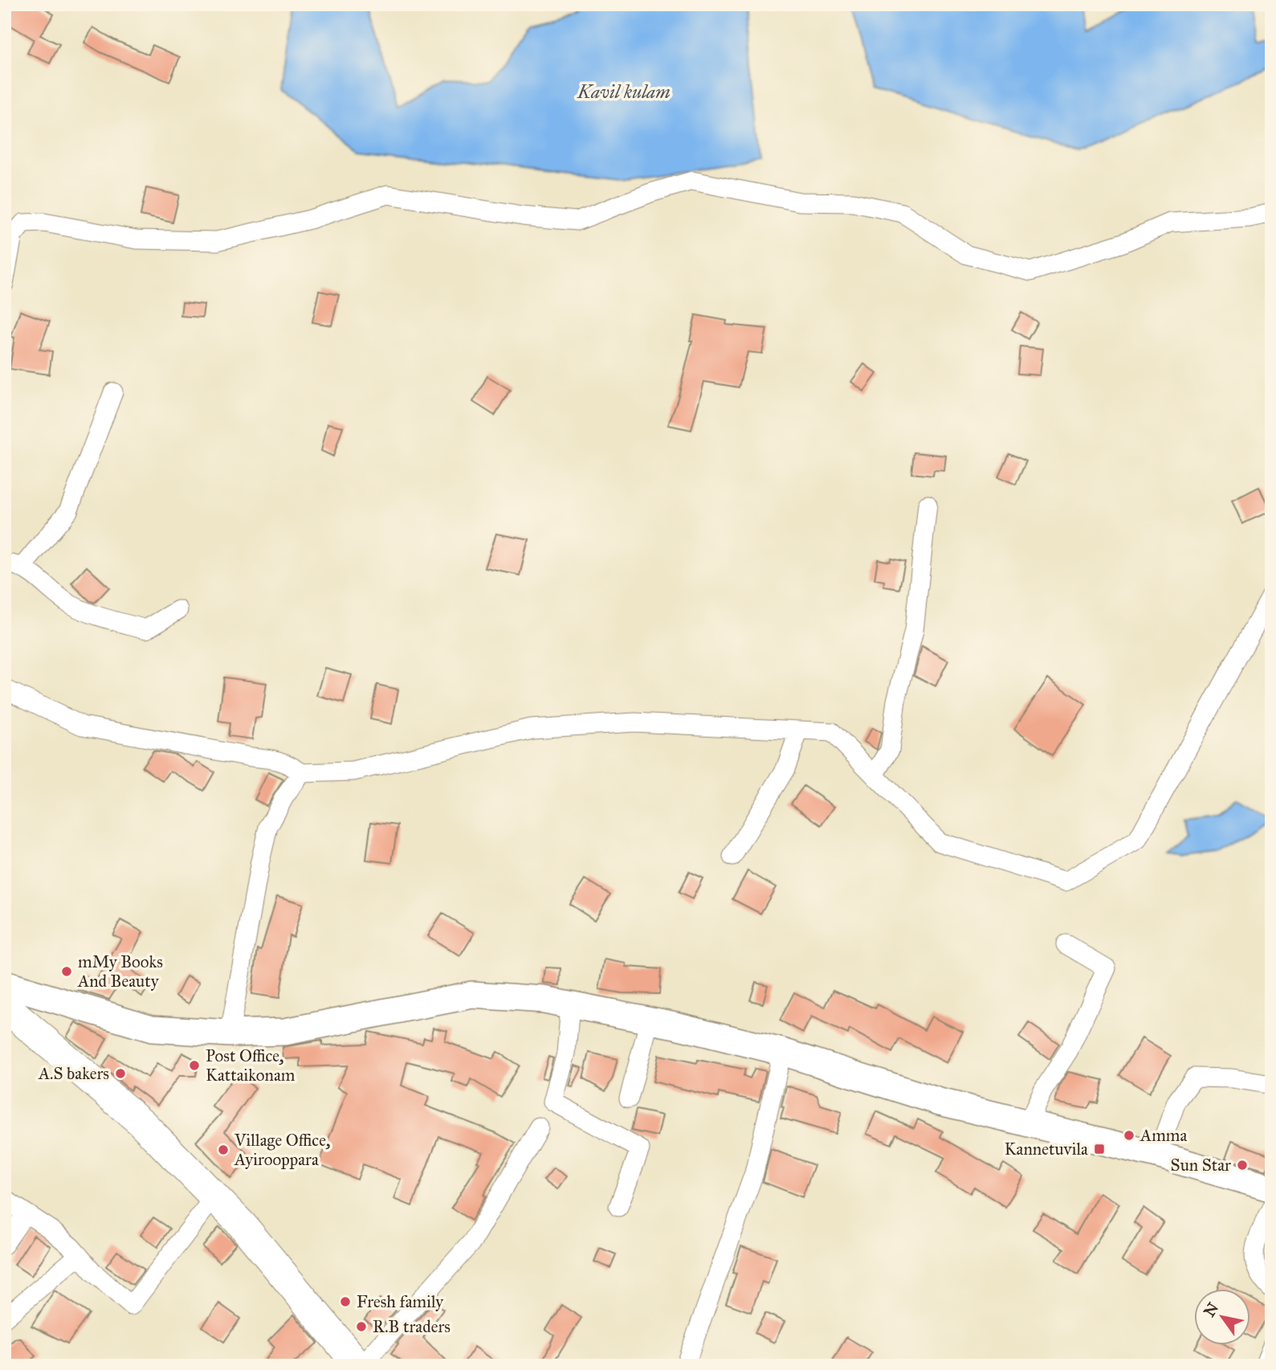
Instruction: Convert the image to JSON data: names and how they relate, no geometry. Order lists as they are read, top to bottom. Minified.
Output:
{"water":["Kavil kulam"],"places":{"other":["mMy Books And Beauty","Post Office, Kattaikonam","A.S bakers","Amma","Village Office, Ayirooppara","Sun Star","Fresh family","R.B traders"],"transit":["Kannetuvila"]},"north":"top left"}
